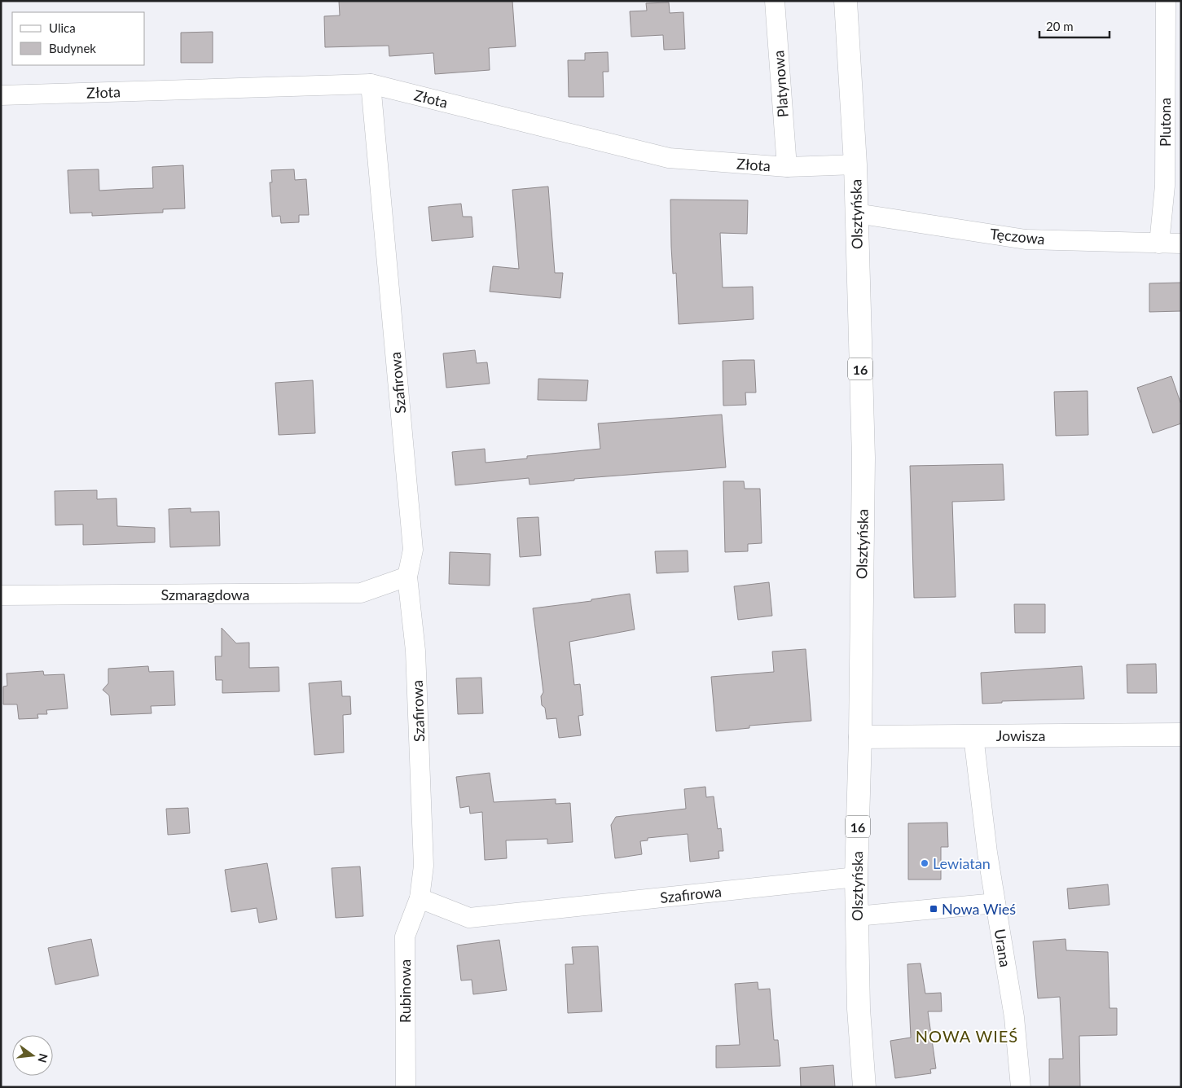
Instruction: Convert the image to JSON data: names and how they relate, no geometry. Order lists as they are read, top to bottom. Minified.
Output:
{"streets":{"main road":["Olsztyńska","16","Jowisza"],"street":["Platynowa","Złota","Plutona","Tęczowa","Szafirowa","Szmaragdowa","Urana","Rubinowa"]},"crossings":[["Platynowa","Złota"],["Złota","Olsztyńska"],["Złota","Szafirowa"],["Plutona","Tęczowa"],["Olsztyńska","Tęczowa"],["Olsztyńska","Szafirowa"],["Olsztyńska","Jowisza"],["Szafirowa","Szmaragdowa"],["Szafirowa","Rubinowa"],["Jowisza","Urana"]],"districts":["NOWA WIEŚ"],"places":{"other":["Lewiatan"],"transit":["Nowa Wieś"]},"legend":["Ulica","Budynek"],"scale_bar":"20 m","north":"right"}
